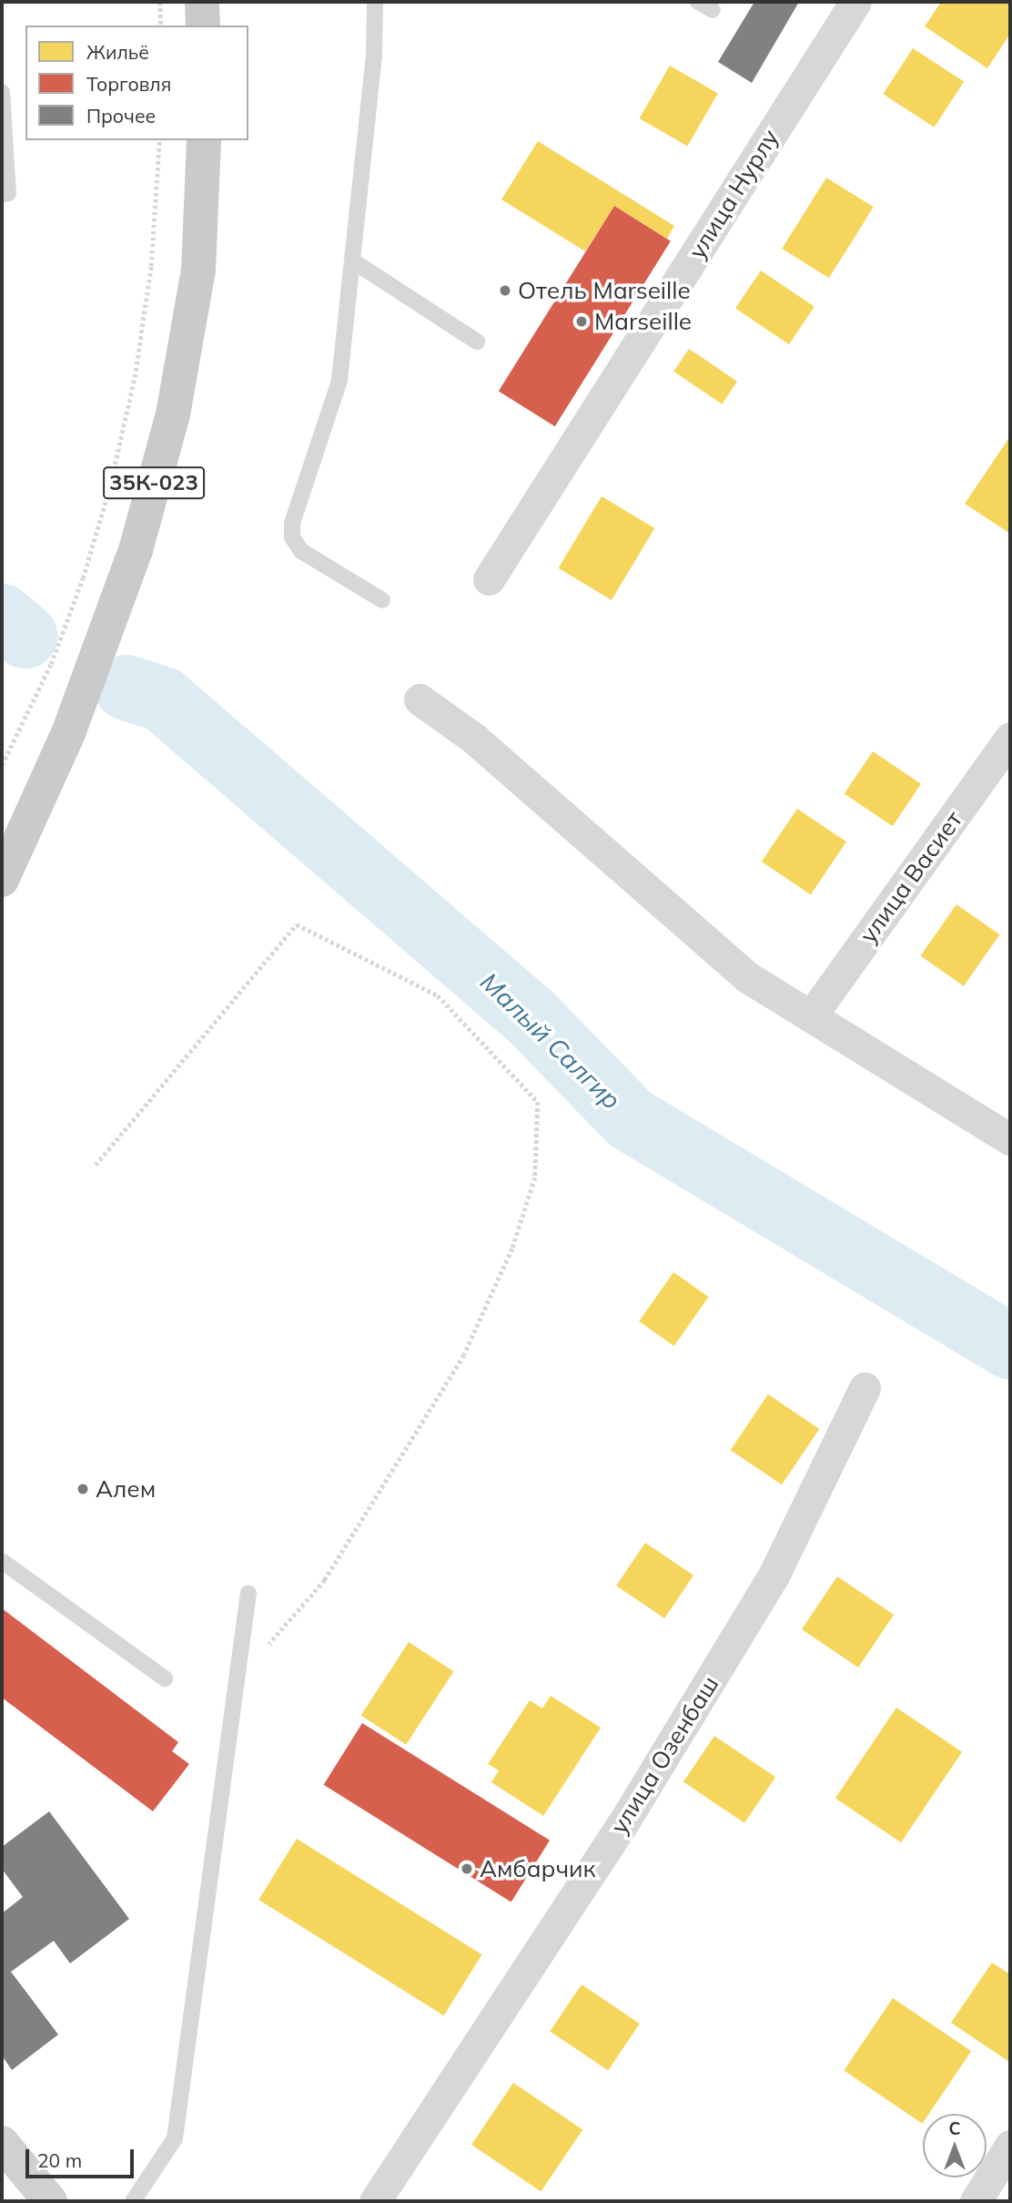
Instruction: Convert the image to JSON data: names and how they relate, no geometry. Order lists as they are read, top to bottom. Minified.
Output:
{"streets":{"main road":["35К-023"],"street":["улица Нурлу","улица Васиет","улица Озенбаш"]},"water":["Малый Салгир"],"places":["Отель Marseille","Marseille","Алем","Амбарчик"],"legend":["Жильё","Торговля","Прочее"],"scale_bar":"20 m","north":"top"}
